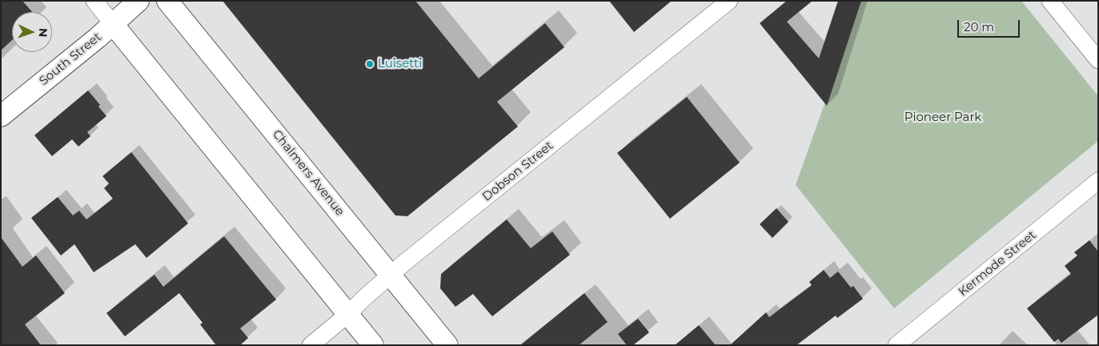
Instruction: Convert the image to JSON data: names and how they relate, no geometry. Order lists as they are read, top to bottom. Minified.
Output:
{"streets":{"street":["South Street","Dobson Street","Chalmers Avenue","Kermode Street"]},"crossings":[["Dobson Street","Chalmers Avenue"]],"parks":["Pioneer Park"],"places":["Luisetti"],"scale_bar":"20 m","north":"right"}
